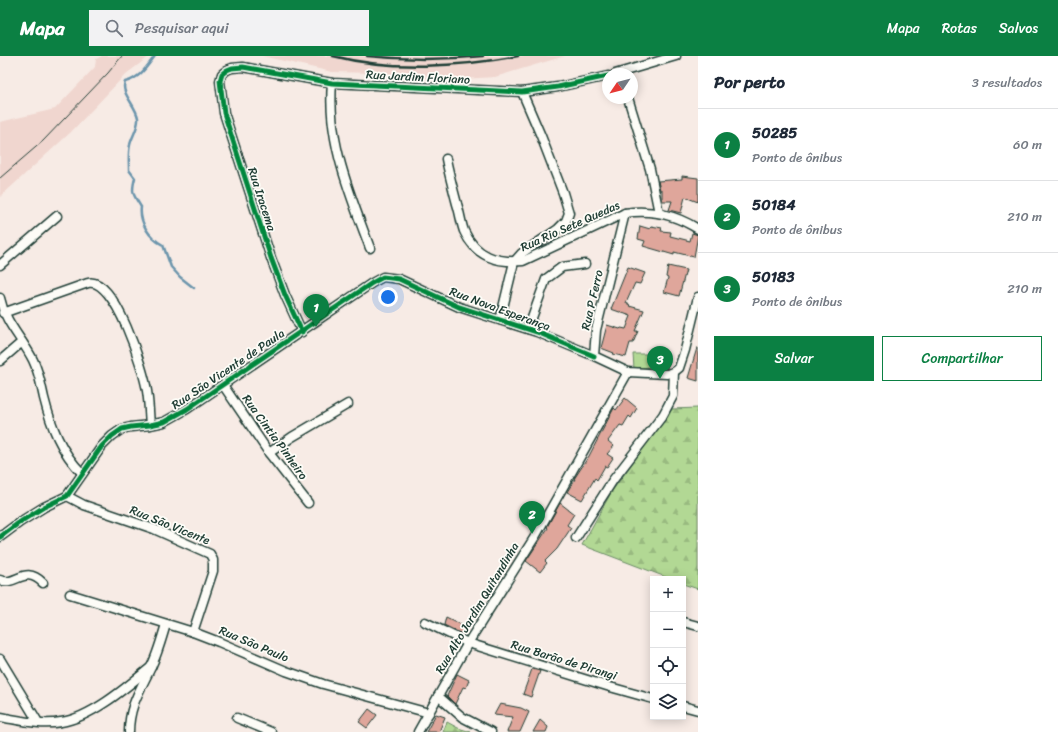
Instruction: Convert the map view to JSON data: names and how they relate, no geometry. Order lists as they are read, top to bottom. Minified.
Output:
{"streets":{"street":["Rua Jardim Floriano","Rua Iracema","Rua Rio Sete Quedas","Rua P Ferro","Rua Nova Esperança","Rua São Vicente de Paula","Rua Cintia Pinheiro","Rua São Vicente","Rua Alto Jardim Quitandinha","Rua São Paulo","Rua Barão de Pirangi"]},"crossings":[["Rua Jardim Floriano","Rua Iracema"],["Rua Iracema","Rua São Vicente de Paula"],["Rua Rio Sete Quedas","Rua P Ferro"],["Rua P Ferro","Rua Nova Esperança"],["Rua Nova Esperança","Rua São Vicente de Paula"],["Rua São Vicente de Paula","Rua Cintia Pinheiro"],["Rua São Vicente de Paula","Rua São Vicente"],["Rua São Vicente","Rua São Paulo"],["Rua Alto Jardim Quitandinha","Rua São Paulo"],["Rua Alto Jardim Quitandinha","Rua Barão de Pirangi"]],"north":"bottom left","page":{"header":"Mapa","search":"Pesquisar aqui","nav":["Mapa","Rotas","Salvos"],"heading":["Por perto","3 resultados"],"list":[{"mark":"1","name":"50285","note":"Ponto de ônibus","value":"60 m"},{"mark":"2","name":"50184","note":"Ponto de ônibus","value":"210 m"},{"mark":"3","name":"50183","note":"Ponto de ônibus","value":"210 m"}],"pins":["1","3","2"],"buttons":["Salvar","Compartilhar"],"map_buttons":["+","−"]}}
